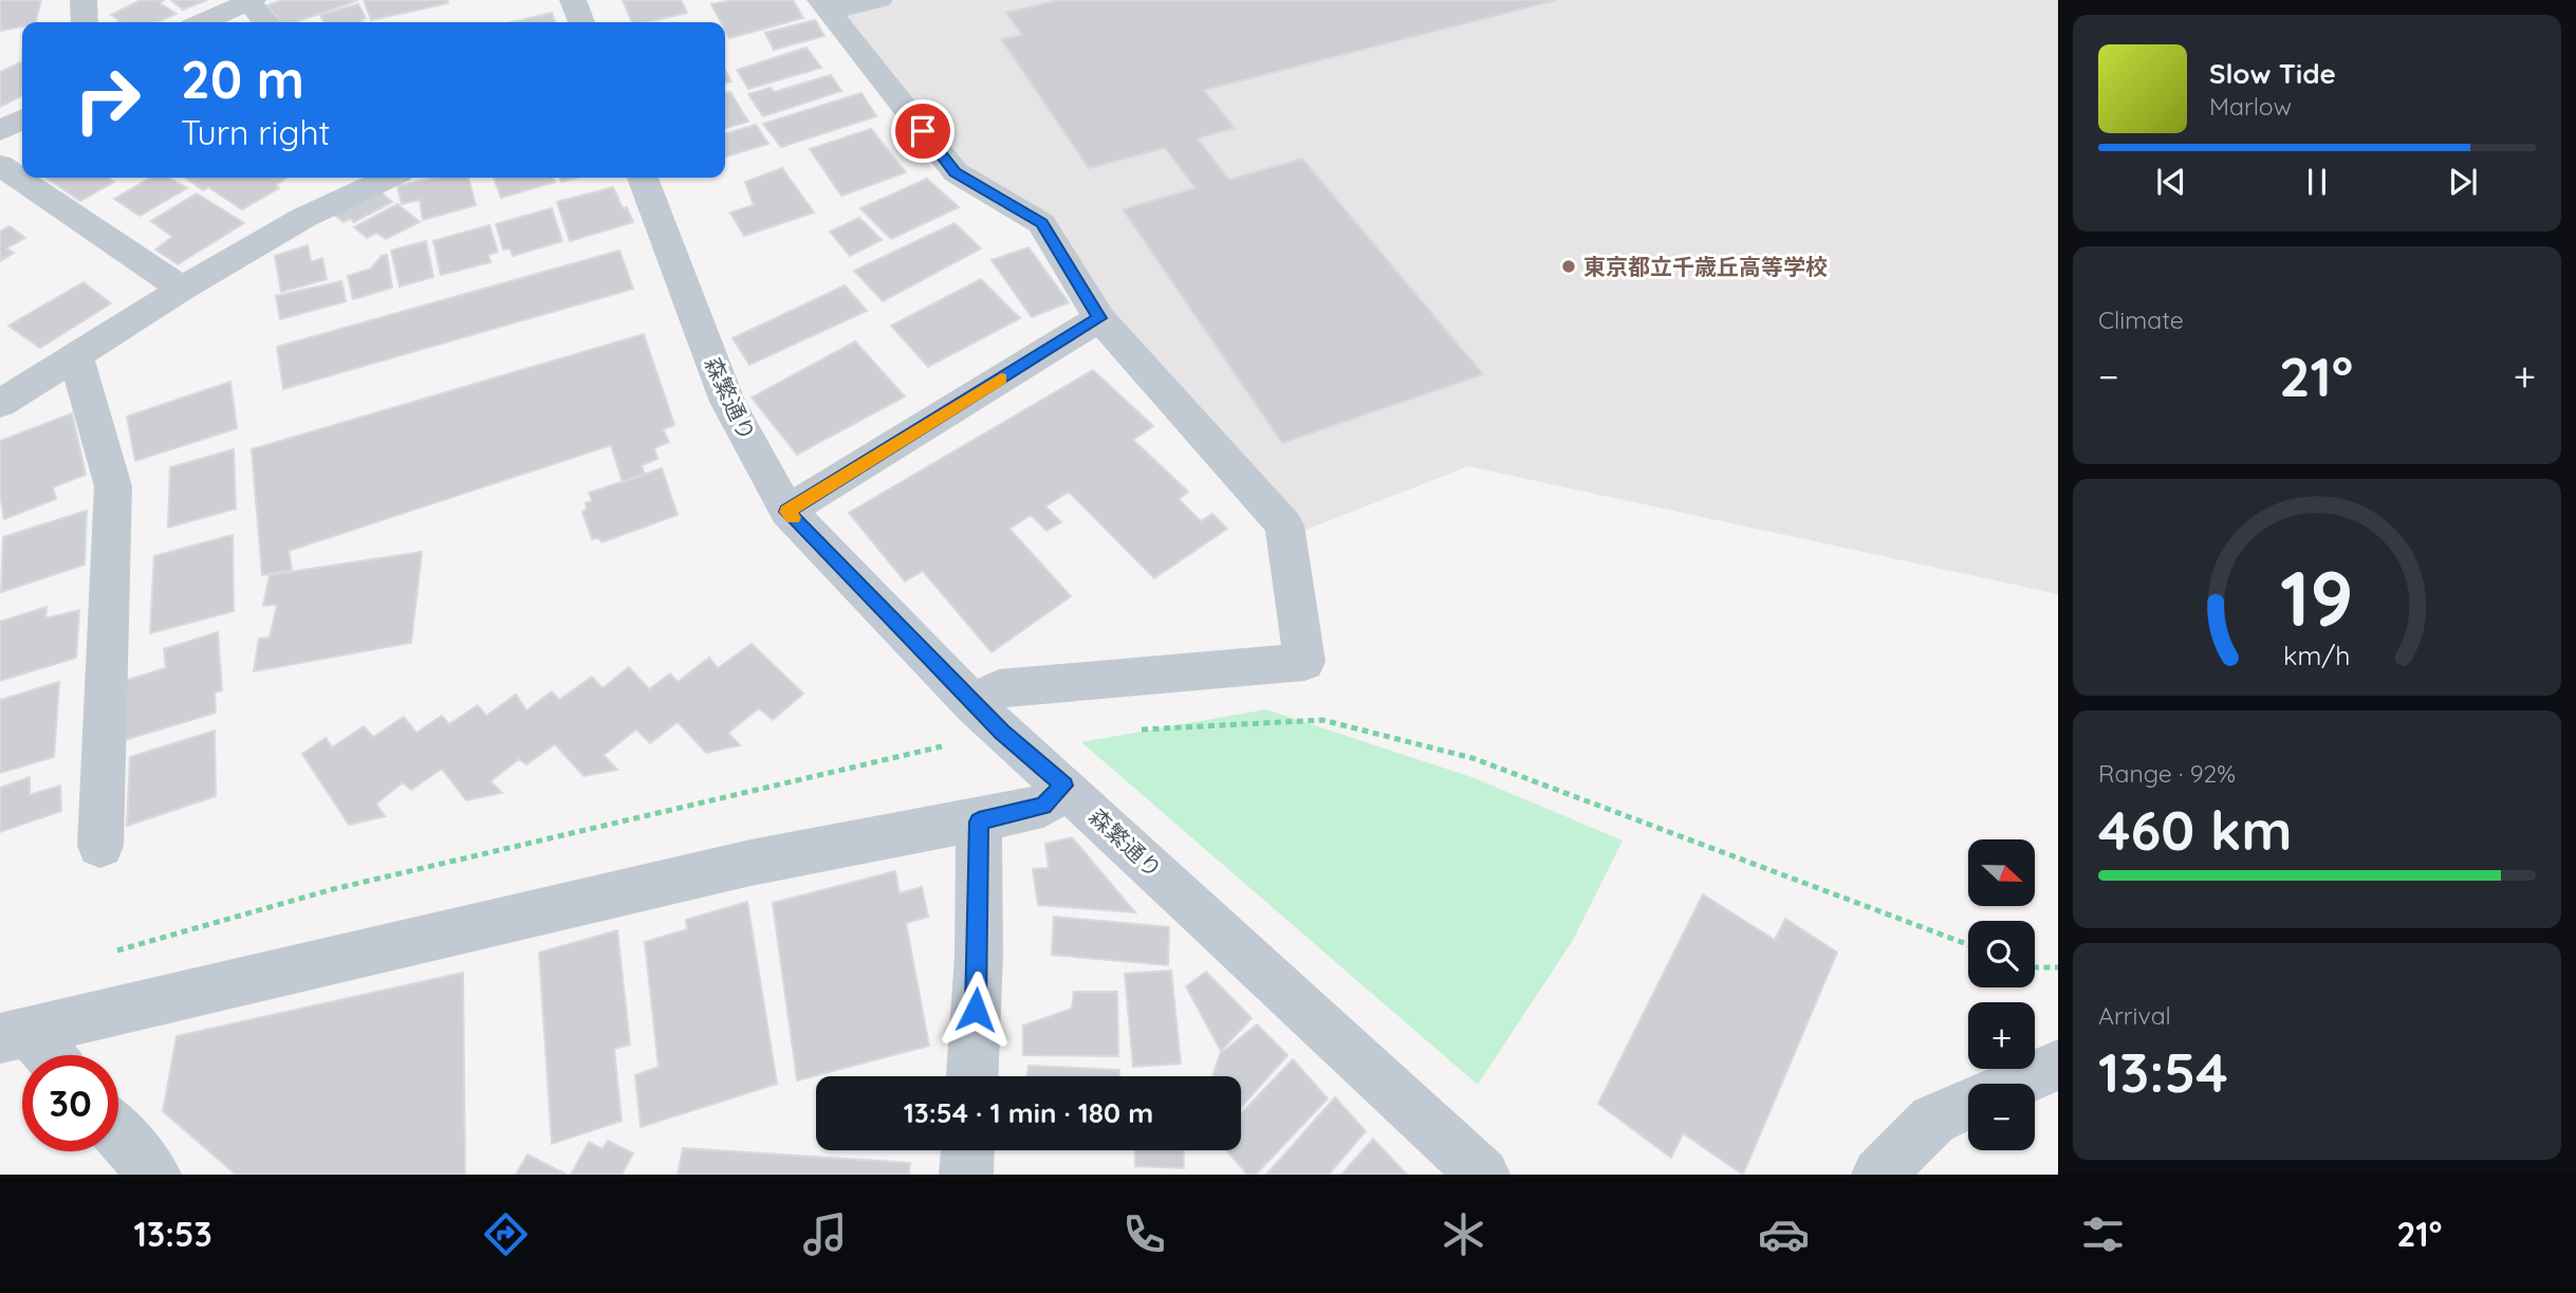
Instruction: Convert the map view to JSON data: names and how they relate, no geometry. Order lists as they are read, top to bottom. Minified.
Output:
{"streets":{"street":["森繁通り"]},"places":["東京都立千歳丘高等学校"],"north":"right","page":{"turn":["20 m","Turn right"],"song":["Slow Tide","Marlow"],"tile":["Climate",["Range · 92%","460 km"],["Arrival","13:54"]],"heat":["−","21°","+"],"map_buttons":["+","−"],"limit":"30","trip":"13:54 · 1 min · 180 m","tabs":["13:53","21°"],"gauge":["19","km/h"]}}
